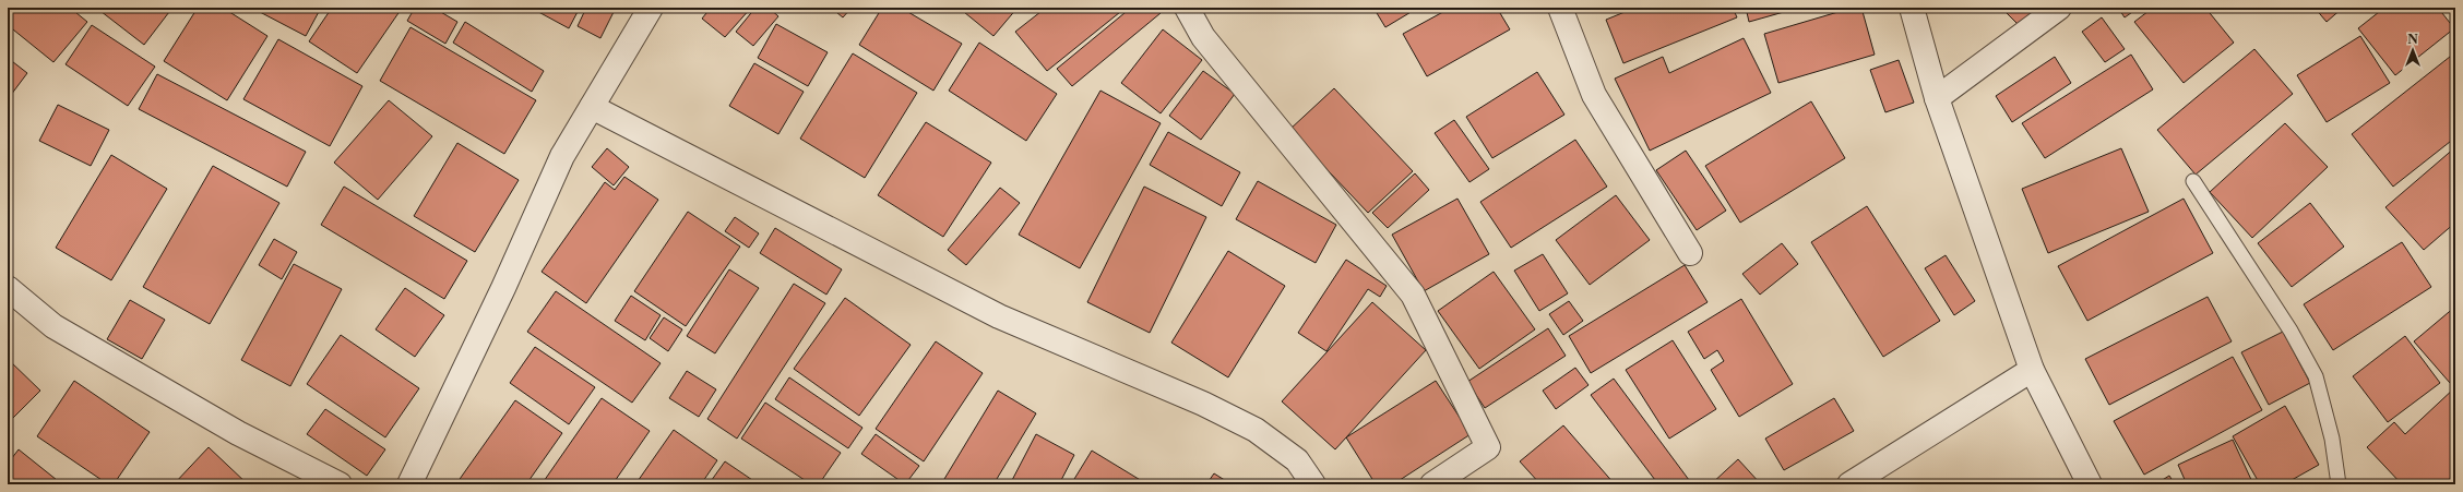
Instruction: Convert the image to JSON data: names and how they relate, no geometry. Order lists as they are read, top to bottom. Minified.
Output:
{"north":"top"}
